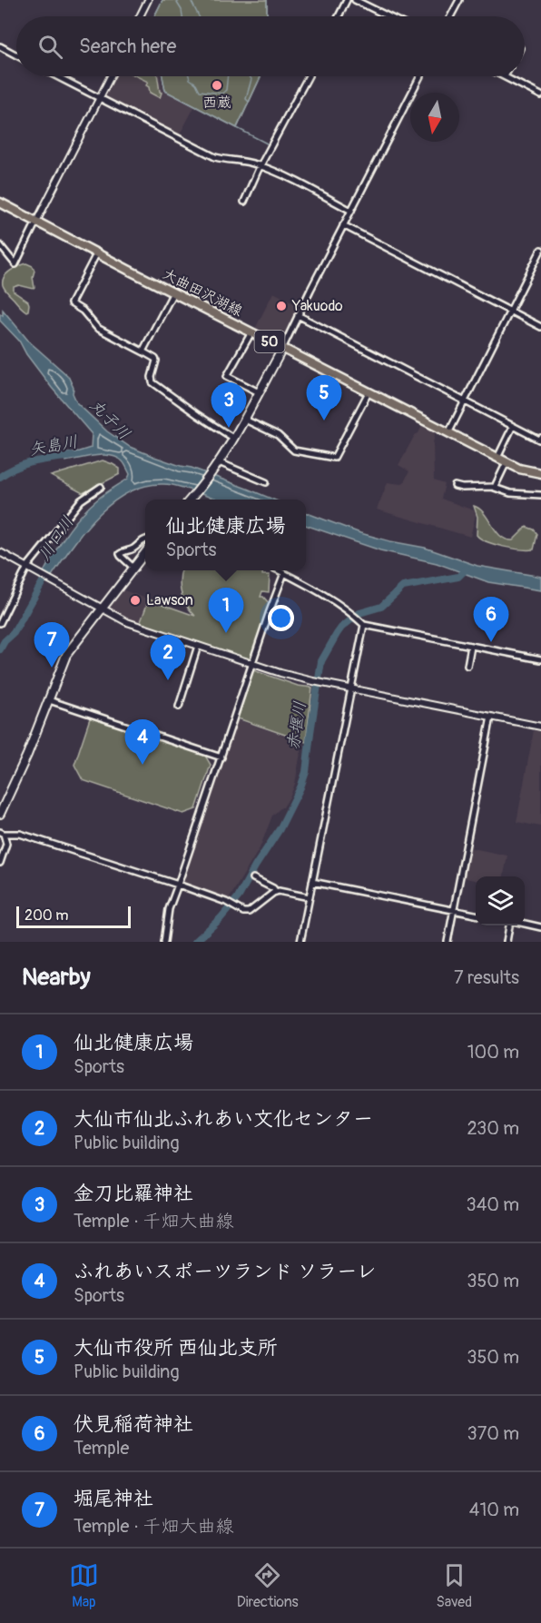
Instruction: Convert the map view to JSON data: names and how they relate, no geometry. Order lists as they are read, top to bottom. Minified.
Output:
{"streets":{"main road":["大曲田沢湖線","50"]},"water":["丸子川","矢島川","川口川","赤堰川"],"places":["西蔵","Yakuodo","Lawson"],"scale_bar":"200 m","north":"bottom","page":{"search":"Search here","pins":["5","3","1","6","7","2","4"],"popup":["仙北健康広場","Sports"],"scale":"200 m","heading":["Nearby","7 results"],"list":[{"mark":"1","name":"仙北健康広場","note":"Sports","value":"100 m"},{"mark":"2","name":"大仙市仙北ふれあい文化センター","note":"Public building","value":"230 m"},{"mark":"3","name":"金刀比羅神社","note":"Temple · 千畑大曲線","value":"340 m"},{"mark":"4","name":"ふれあいスポーツランド ソラーレ","note":"Sports","value":"350 m"},{"mark":"5","name":"大仙市役所 西仙北支所","note":"Public building","value":"350 m"},{"mark":"6","name":"伏見稲荷神社","note":"Temple","value":"370 m"},{"mark":"7","name":"堀尾神社","note":"Temple · 千畑大曲線","value":"410 m"}],"nav":["Map","Directions","Saved"]}}
